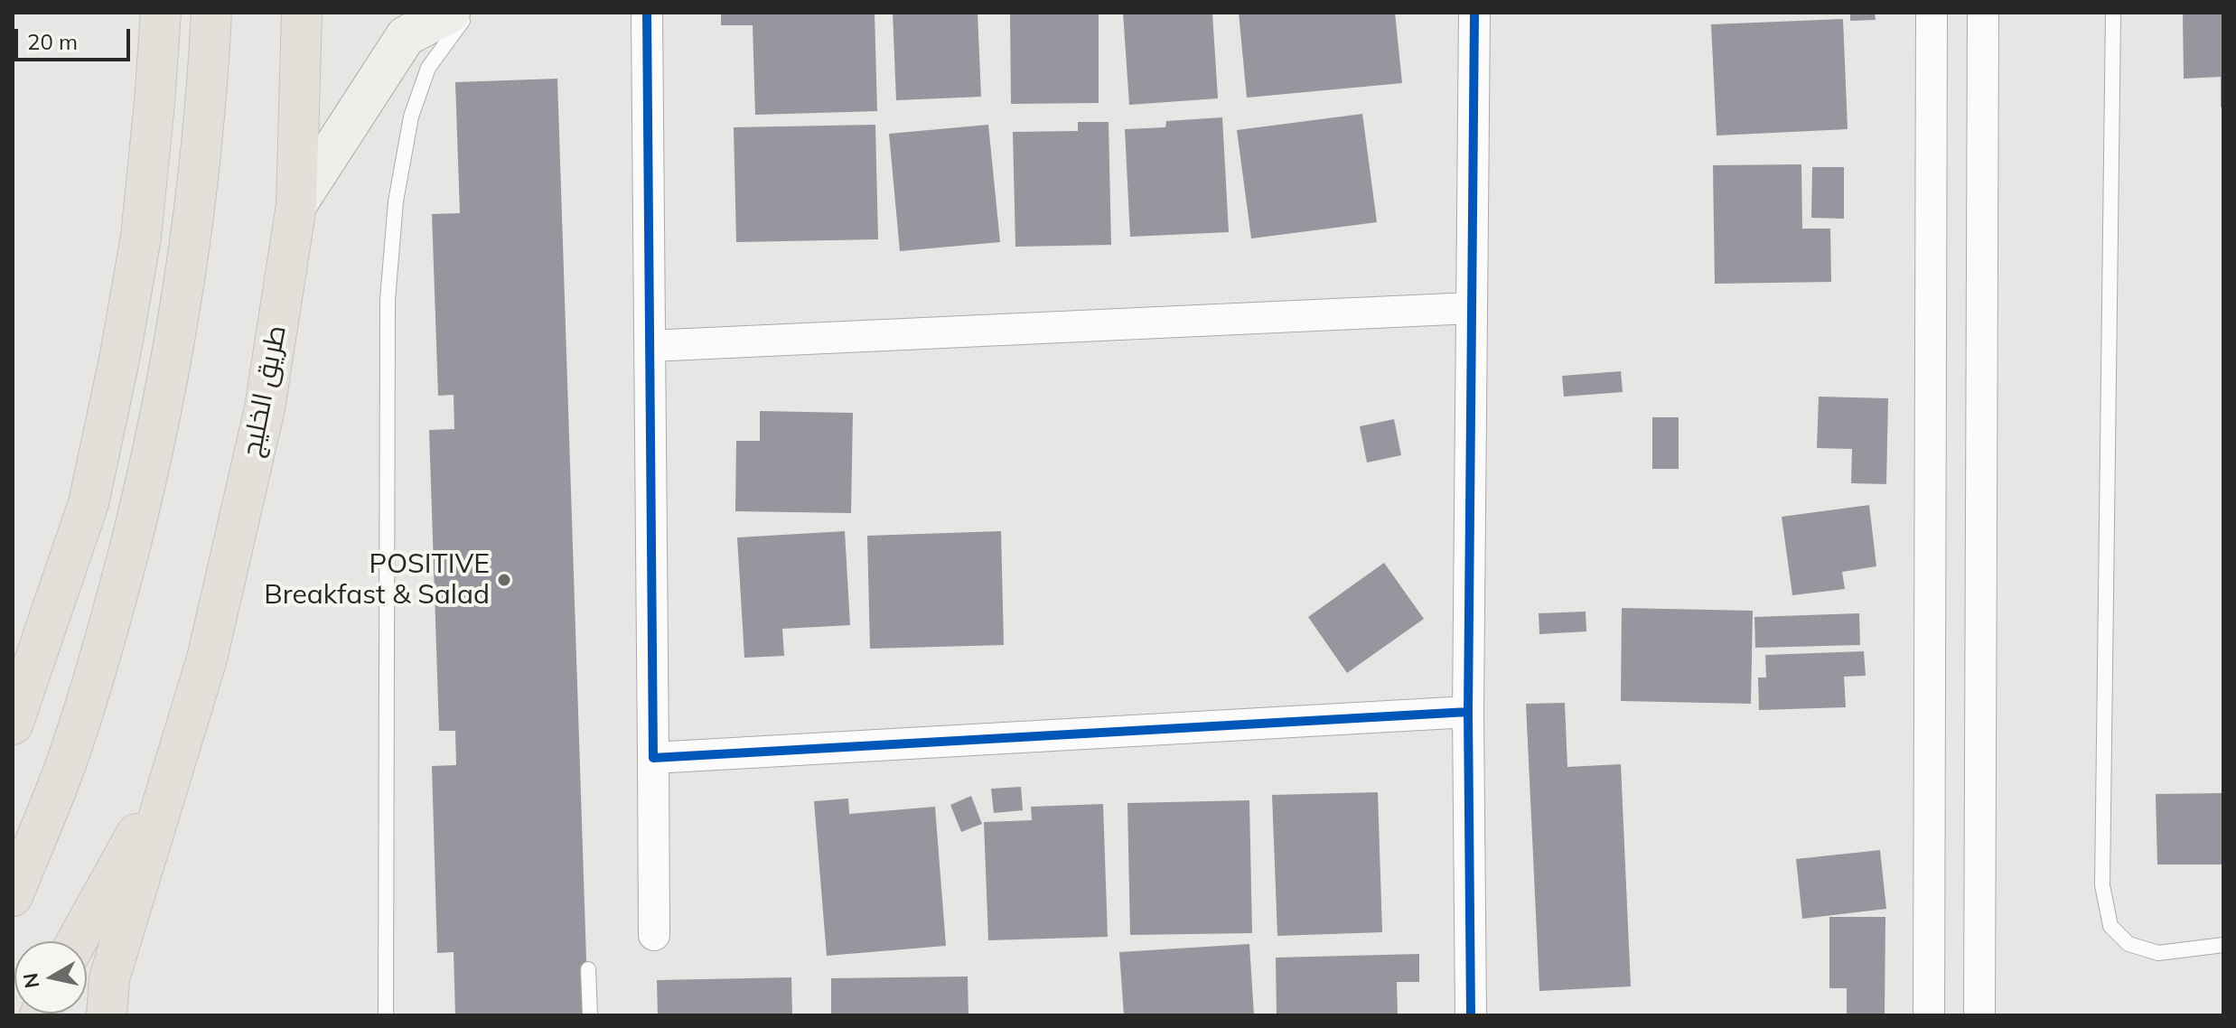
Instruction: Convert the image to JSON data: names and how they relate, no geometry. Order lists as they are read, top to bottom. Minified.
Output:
{"streets":{"main road":["طريق الخليج"]},"places":["POSITIVE Breakfast & Salad"],"scale_bar":"20 m","north":"left"}
